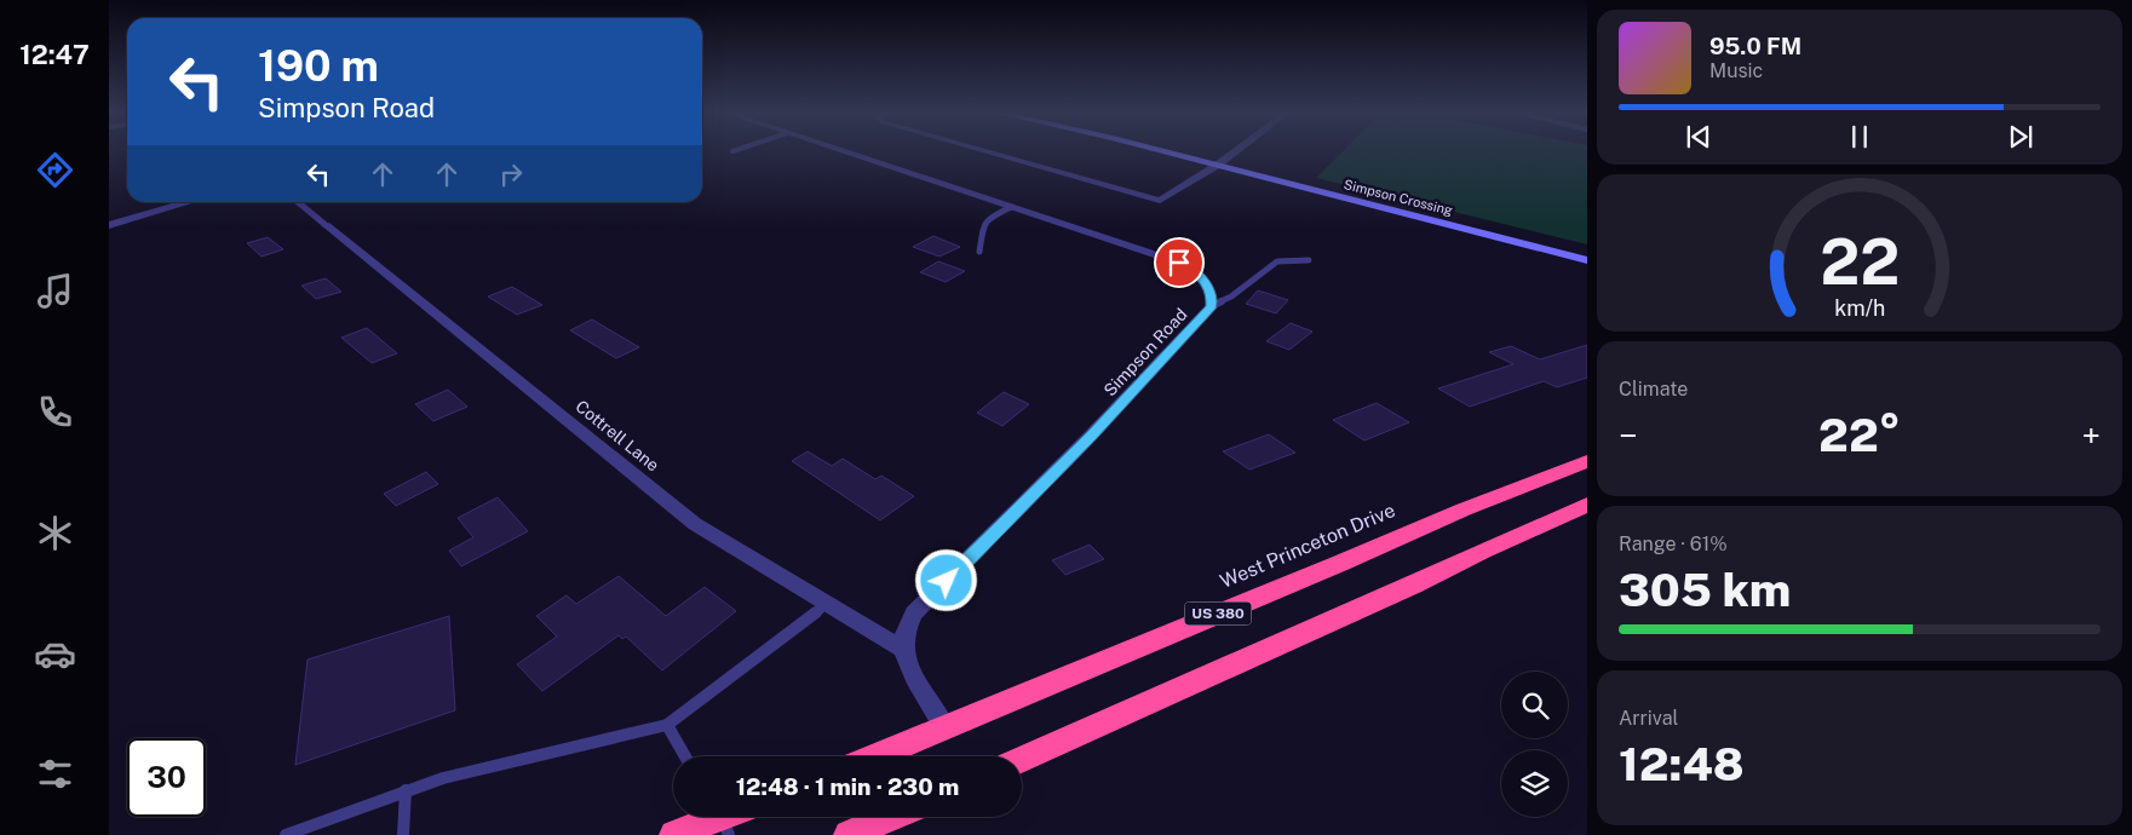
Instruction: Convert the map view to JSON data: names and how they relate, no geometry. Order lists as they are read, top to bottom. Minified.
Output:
{"streets":{"highway":["West Princeton Drive","US 380"],"street":["Simpson Crossing","Simpson Road","Cottrell Lane"]},"crossings":[["Simpson Road","Cottrell Lane"]],"page":{"tabs":"12:47","turn":["190 m","Simpson Road"],"song":["95.0 FM","Music"],"tile":["Climate",["Range · 61%","305 km"],["Arrival","12:48"]],"heat":["−","22°","+"],"limit":"30","trip":"12:48 · 1 min · 230 m","gauge":["22","km/h"]}}
